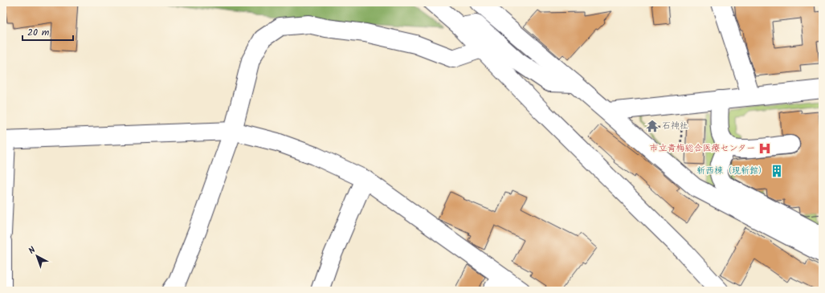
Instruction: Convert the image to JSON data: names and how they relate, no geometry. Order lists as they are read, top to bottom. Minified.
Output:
{"places":{"temple":["石神社"],"hospital":["市立青梅総合医療センター"],"building":["新西棟（現新館）"]},"scale_bar":"20 m","north":"top left"}
